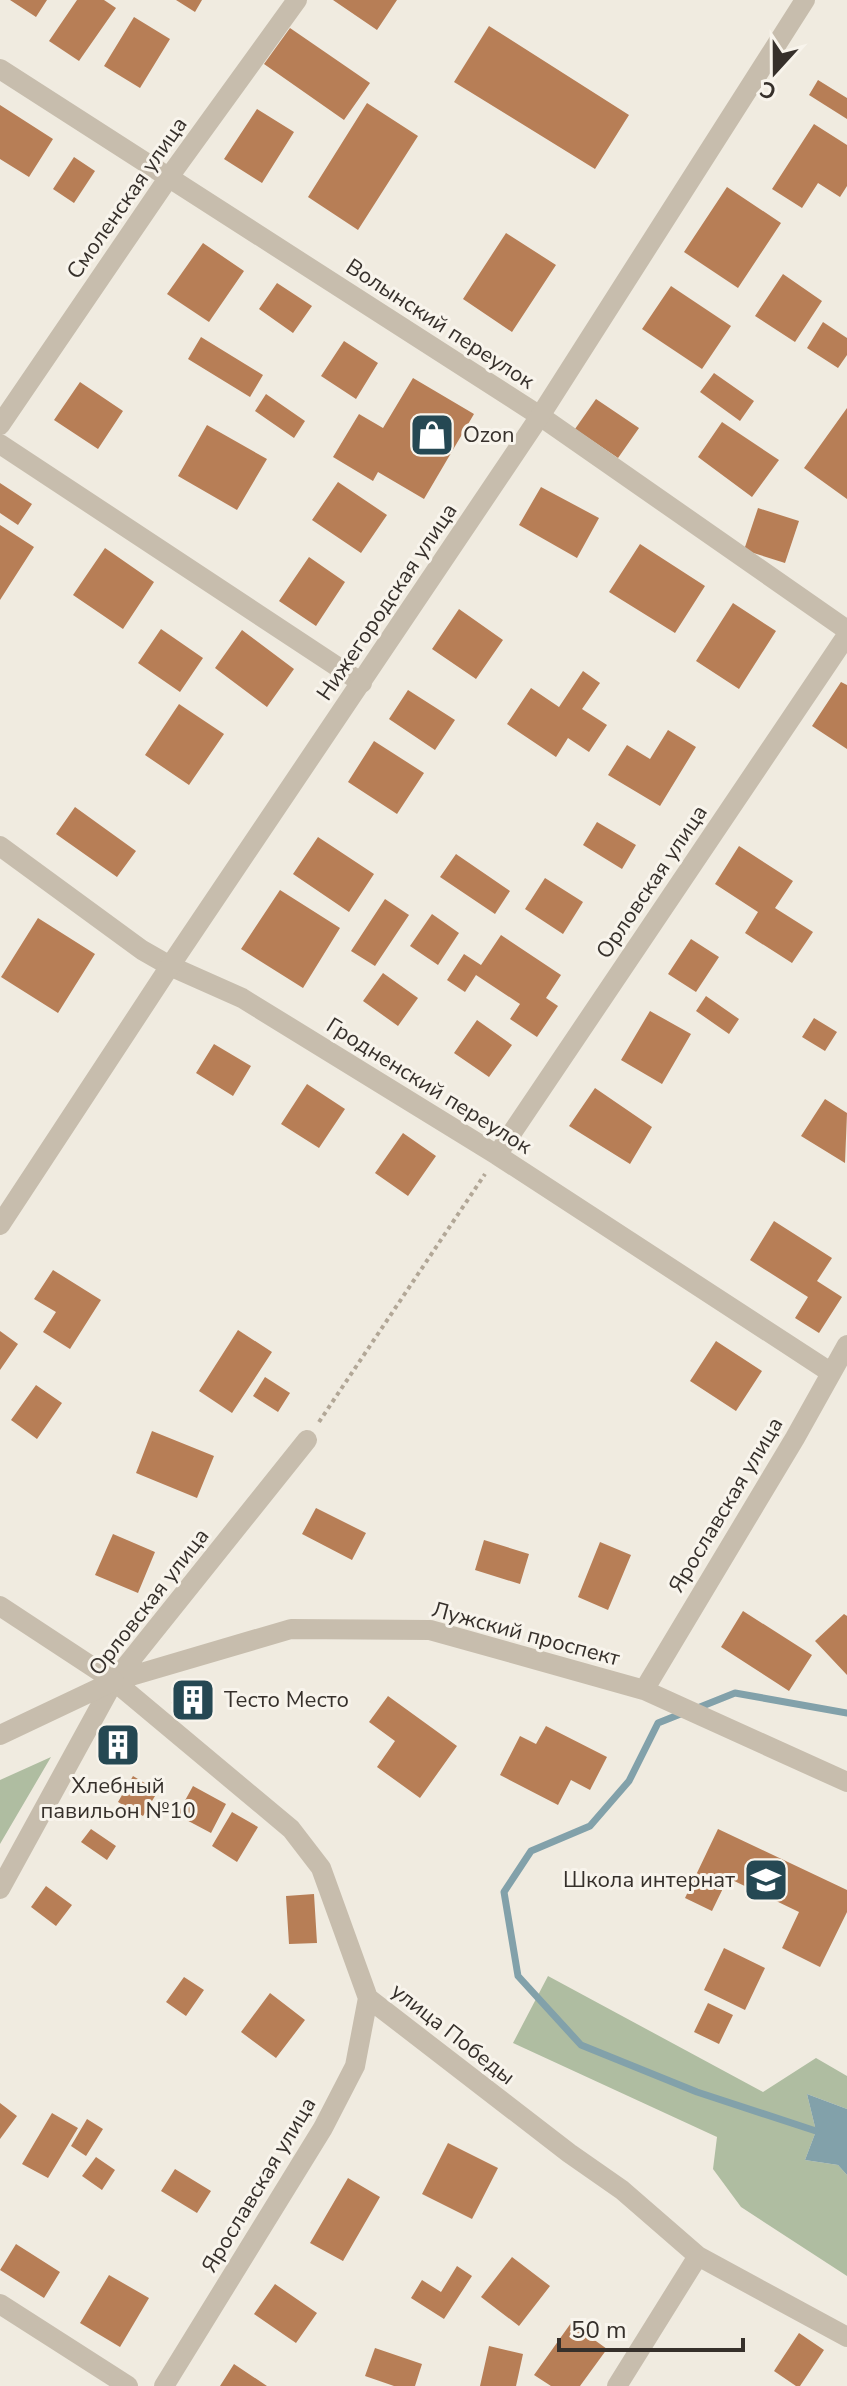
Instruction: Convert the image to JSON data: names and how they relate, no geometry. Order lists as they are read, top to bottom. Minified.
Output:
{"streets":{"street":["Смоленская улица","Волынский переулок","Нижегородская улица","Орловская улица","Гродненский переулок","Ярославская улица","Лужский проспект","улица Победы"]},"crossings":[["Смоленская улица","Волынский переулок"],["Волынский переулок","Нижегородская улица"],["Волынский переулок","Орловская улица"],["Нижегородская улица","Гродненский переулок"],["Орловская улица","Гродненский переулок"],["Орловская улица","Лужский проспект"],["Орловская улица","улица Победы"],["Гродненский переулок","Ярославская улица"],["Ярославская улица","Лужский проспект"],["Ярославская улица","улица Победы"],["Лужский проспект","улица Победы"]],"places":{"shop":["Ozon"],"building":["Тесто Место","Хлебный павильон №10"],"school or university":["Школа интернат"]},"scale_bar":"50 m","north":"bottom"}
